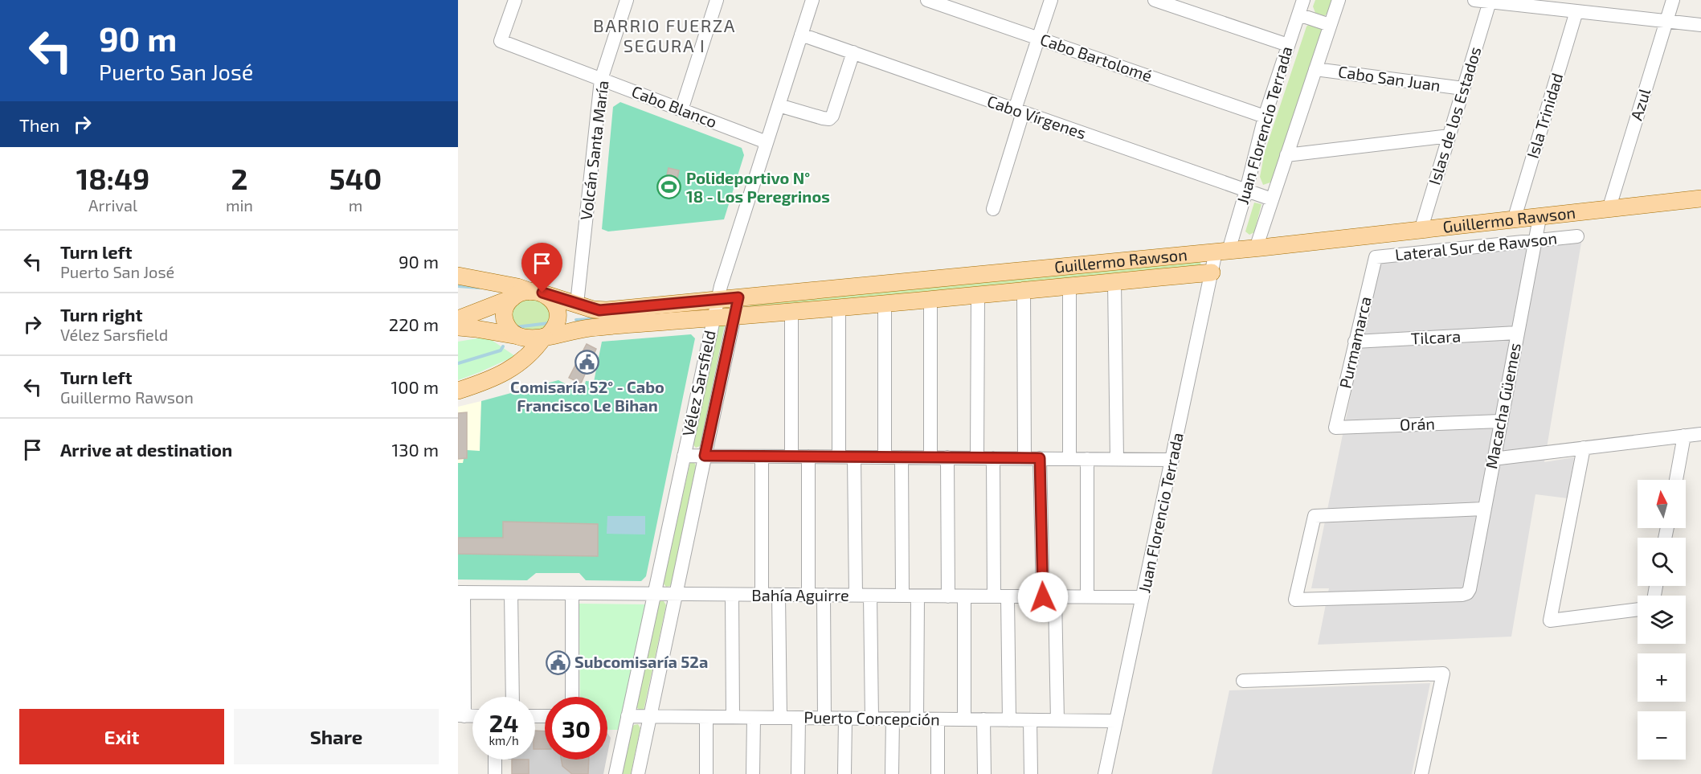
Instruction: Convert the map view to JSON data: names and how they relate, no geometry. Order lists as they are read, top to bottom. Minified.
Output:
{"streets":{"main road":["Guillermo Rawson"],"street":["Cabo Bartolomé","Cabo San Juan","Azul","Cabo Blanco","Islas de los Estados","Isla Trinidad","Cabo Vírgenes","Juan Florencio Terrada","Volcán Santa María","Lateral Sur de Rawson","Tilcara","Purmamarca","Vélez Sarsfield","Macacha Güemes","Orán","Bahía Aguirre","Puerto Concepción"]},"crossings":[["Cabo Bartolomé","Juan Florencio Terrada"],["Cabo San Juan","Islas de los Estados"],["Cabo San Juan","Juan Florencio Terrada"],["Azul","Guillermo Rawson"],["Cabo Blanco","Volcán Santa María"],["Cabo Blanco","Vélez Sarsfield"],["Islas de los Estados","Guillermo Rawson"],["Isla Trinidad","Guillermo Rawson"],["Cabo Vírgenes","Juan Florencio Terrada"],["Cabo Vírgenes","Vélez Sarsfield"],["Juan Florencio Terrada","Guillermo Rawson"],["Juan Florencio Terrada","Bahía Aguirre"],["Juan Florencio Terrada","Puerto Concepción"],["Volcán Santa María","Guillermo Rawson"],["Guillermo Rawson","Vélez Sarsfield"],["Guillermo Rawson","Macacha Güemes"],["Lateral Sur de Rawson","Purmamarca"],["Lateral Sur de Rawson","Macacha Güemes"],["Tilcara","Purmamarca"],["Tilcara","Macacha Güemes"],["Purmamarca","Orán"],["Vélez Sarsfield","Bahía Aguirre"],["Vélez Sarsfield","Puerto Concepción"],["Macacha Güemes","Orán"]],"districts":["BARRIO FUERZA SEGURA I"],"places":{"sports":["Polideportivo N° 18 - Los Peregrinos"],"public building":["Comisaría 52° - Cabo Francisco Le Bihan","Subcomisaría 52a"]},"north":"top","page":{"turn":["90 m","Puerto San José"],"then":"Then","eta":["18:49","Arrival","2","min","540","m"],"list":[{"name":"Turn left","note":"Puerto San José","value":"90 m"},{"name":"Turn right","note":"Vélez Sarsfield","value":"220 m"},{"name":"Turn left","note":"Guillermo Rawson","value":"100 m"},{"name":"Arrive at destination","value":"130 m"}],"map_buttons":["+","−"],"speed":"24 km/h","limit":"30","buttons":["Exit","Share"]}}
